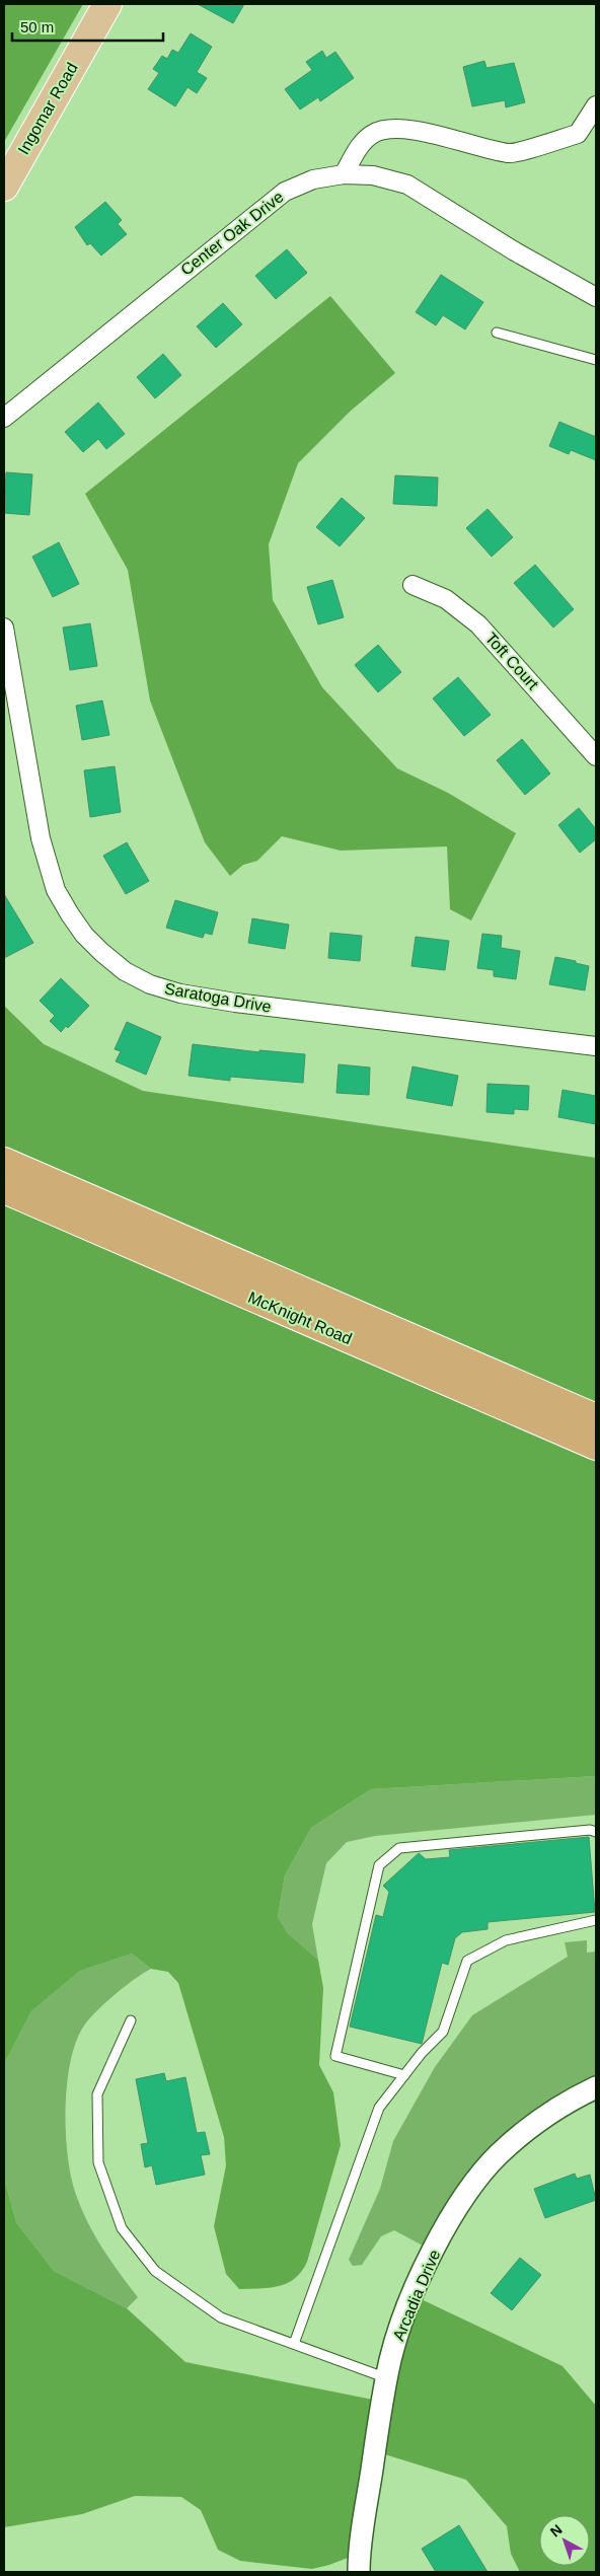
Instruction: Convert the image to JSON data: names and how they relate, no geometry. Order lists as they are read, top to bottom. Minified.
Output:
{"streets":{"highway":["McKnight Road"],"main road":["Ingomar Road"],"street":["Center Oak Drive","Toft Court","Saratoga Drive","Arcadia Drive"]},"scale_bar":"50 m","north":"top left"}
